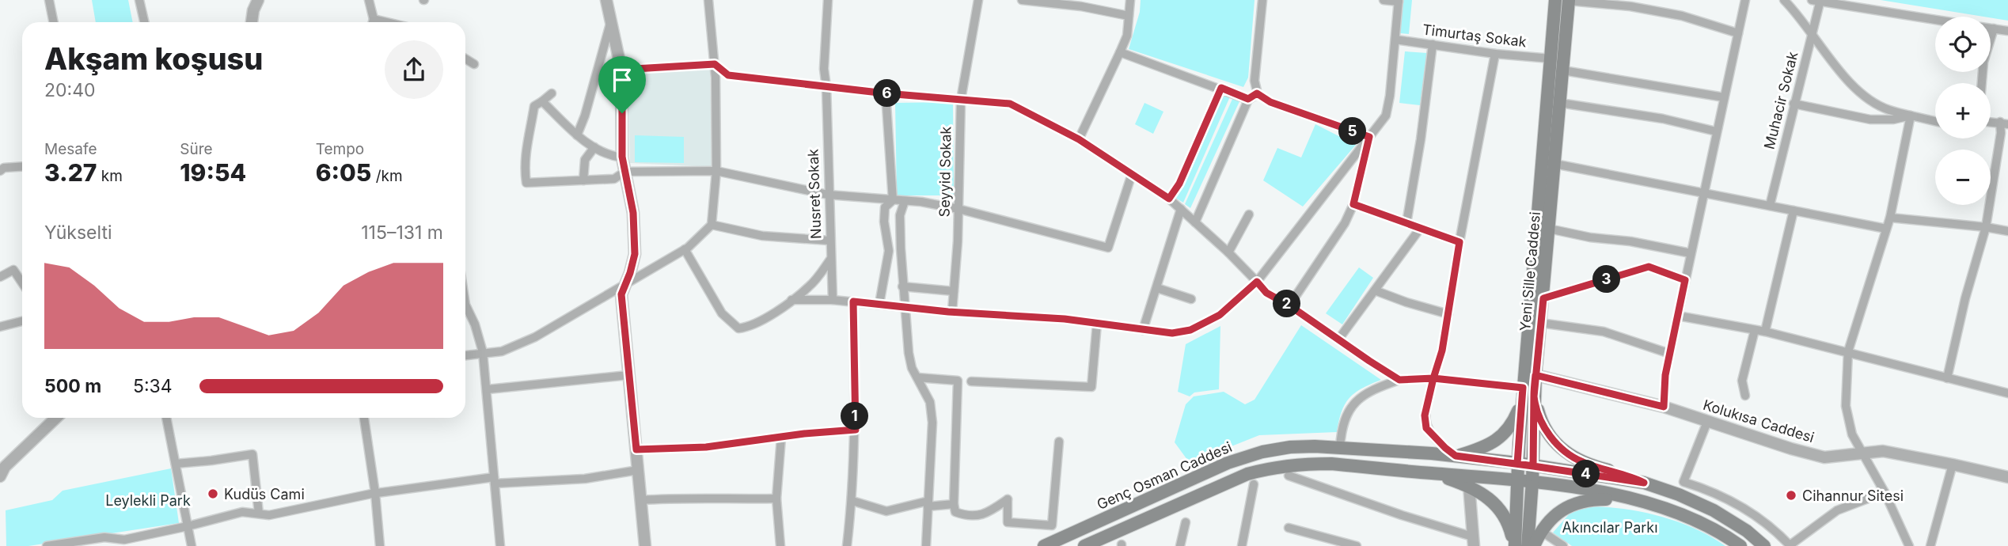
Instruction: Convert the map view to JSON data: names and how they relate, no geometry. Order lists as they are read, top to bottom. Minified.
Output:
{"streets":{"main road":["Yeni Sille Caddesi","Genç Osman Caddesi"],"street":["Timurtaş Sokak","Muhacir Sokak","Seyyid Sokak","Nusret Sokak","Kolukısa Caddesi"]},"crossings":[["Timurtaş Sokak","Yeni Sille Caddesi"],["Yeni Sille Caddesi","Kolukısa Caddesi"],["Yeni Sille Caddesi","Genç Osman Caddesi"]],"parks":["Leylekli Park","Akıncılar Parkı"],"places":["Kudüs Cami","Cihannur Sitesi"],"page":{"map_buttons":["+","−"],"heading":["Akşam koşusu","20:40"],"pins":["6","5","3","2","1","4"],"stats":[["Mesafe","3.27 km"],["Süre","19:54"],["Tempo","6:05 /km"]],"chart":["Yükselti","115–131 m"],"list":[{"name":"500 m","note":"5:34"}]}}
